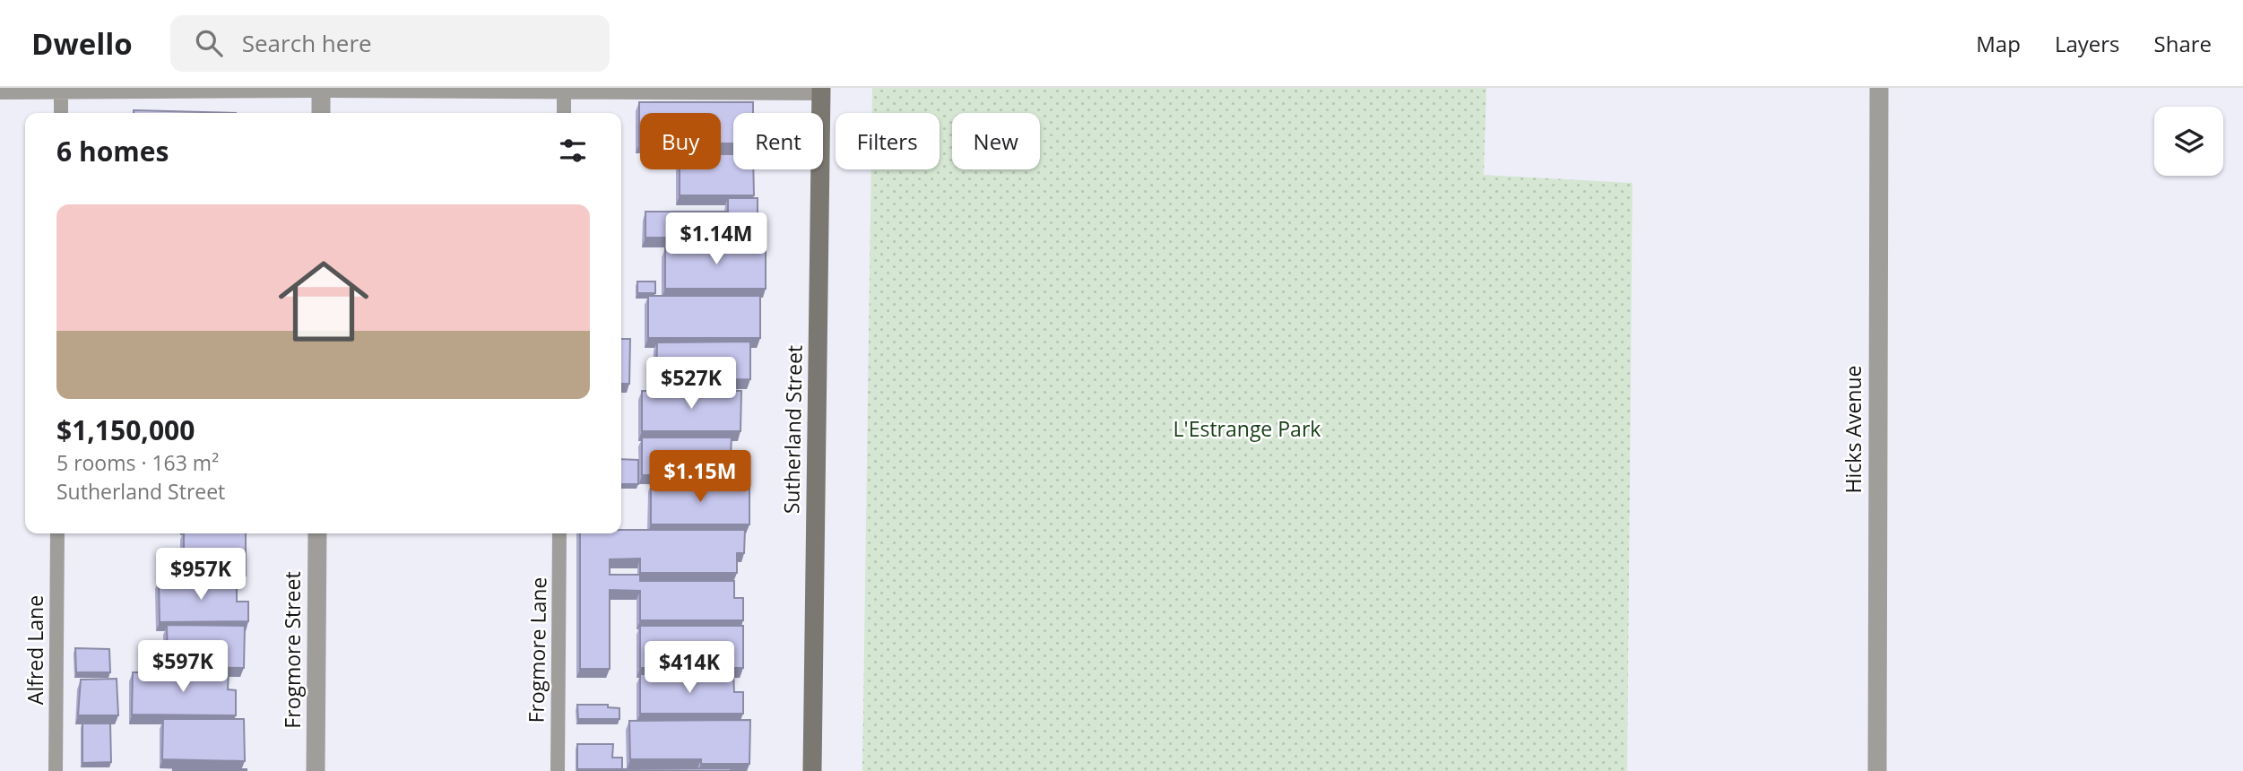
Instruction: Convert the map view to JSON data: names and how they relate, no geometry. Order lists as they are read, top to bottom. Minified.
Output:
{"streets":{"street":["Sutherland Street","Hicks Avenue","Frogmore Street"],"lane":["Alfred Lane","Frogmore Lane"]},"parks":["L'Estrange Park"],"page":{"header":"Dwello","search":"Search here","nav":["Map","Layers","Share"],"chip":["Buy","Rent","Filters","New"],"heading":"6 homes","list":[{"name":"$1,150,000","note":"5 rooms · 163 m² · Sutherland Street"}],"price":["$1.14M","$527K","$1.15M","$957K","$597K","$414K"]}}
